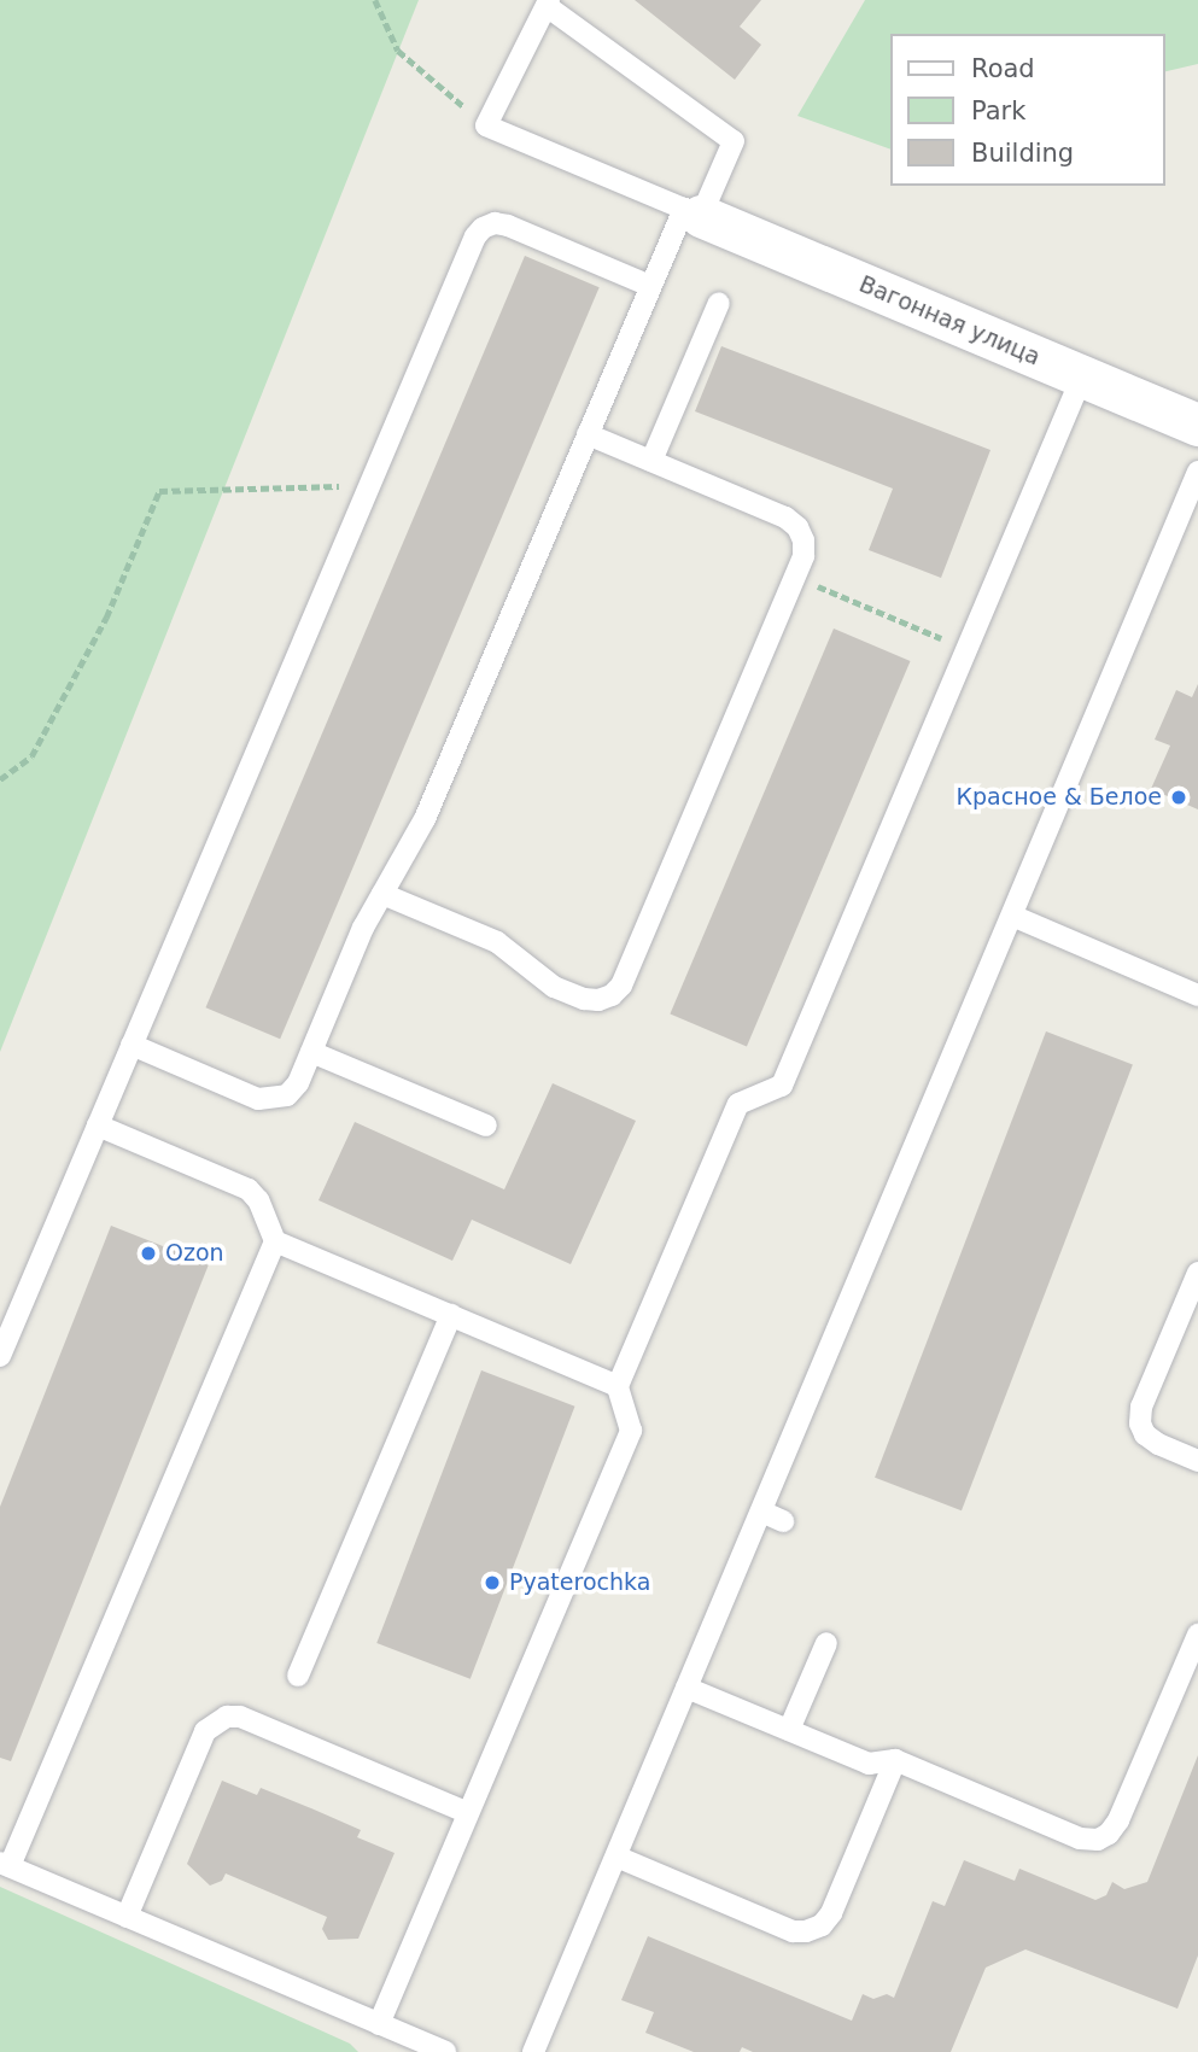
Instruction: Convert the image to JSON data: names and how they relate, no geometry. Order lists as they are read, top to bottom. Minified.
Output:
{"streets":{"street":["Вагонная улица"]},"places":["Красное & Белое","Ozon","Pyaterochka"],"legend":["Road","Park","Building"]}
